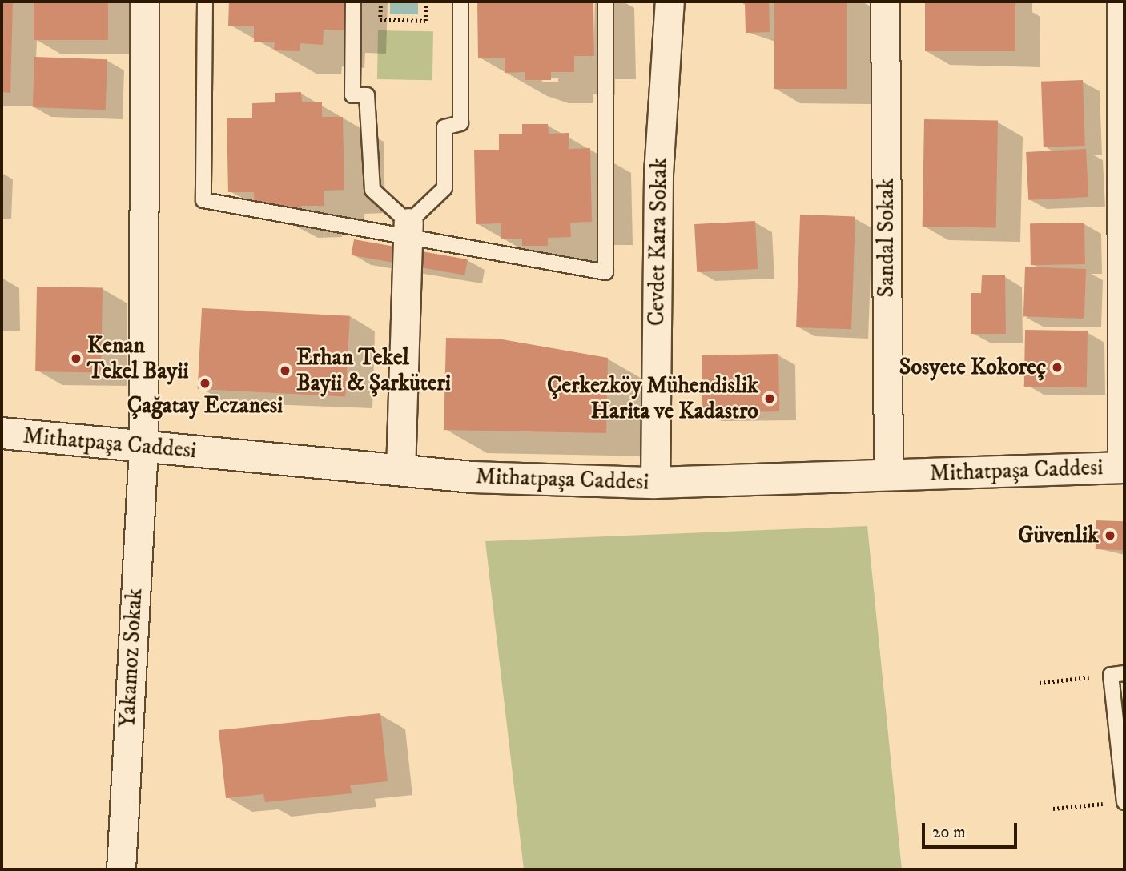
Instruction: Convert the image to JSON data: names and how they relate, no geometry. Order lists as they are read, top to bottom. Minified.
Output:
{"streets":{"street":["Sandal Sokak","Cevdet Kara Sokak","Mithatpaşa Caddesi","Yakamoz Sokak"]},"crossings":[["Sandal Sokak","Mithatpaşa Caddesi"],["Cevdet Kara Sokak","Mithatpaşa Caddesi"],["Mithatpaşa Caddesi","Yakamoz Sokak"]],"places":["Kenan Tekel Bayii","Sosyete Kokoreç","Erhan Tekel Bayii & Şarküteri","Çağatay Eczanesi","Çerkezköy Mühendislik Harita ve Kadastro","Güvenlik"],"scale_bar":"20 m"}
